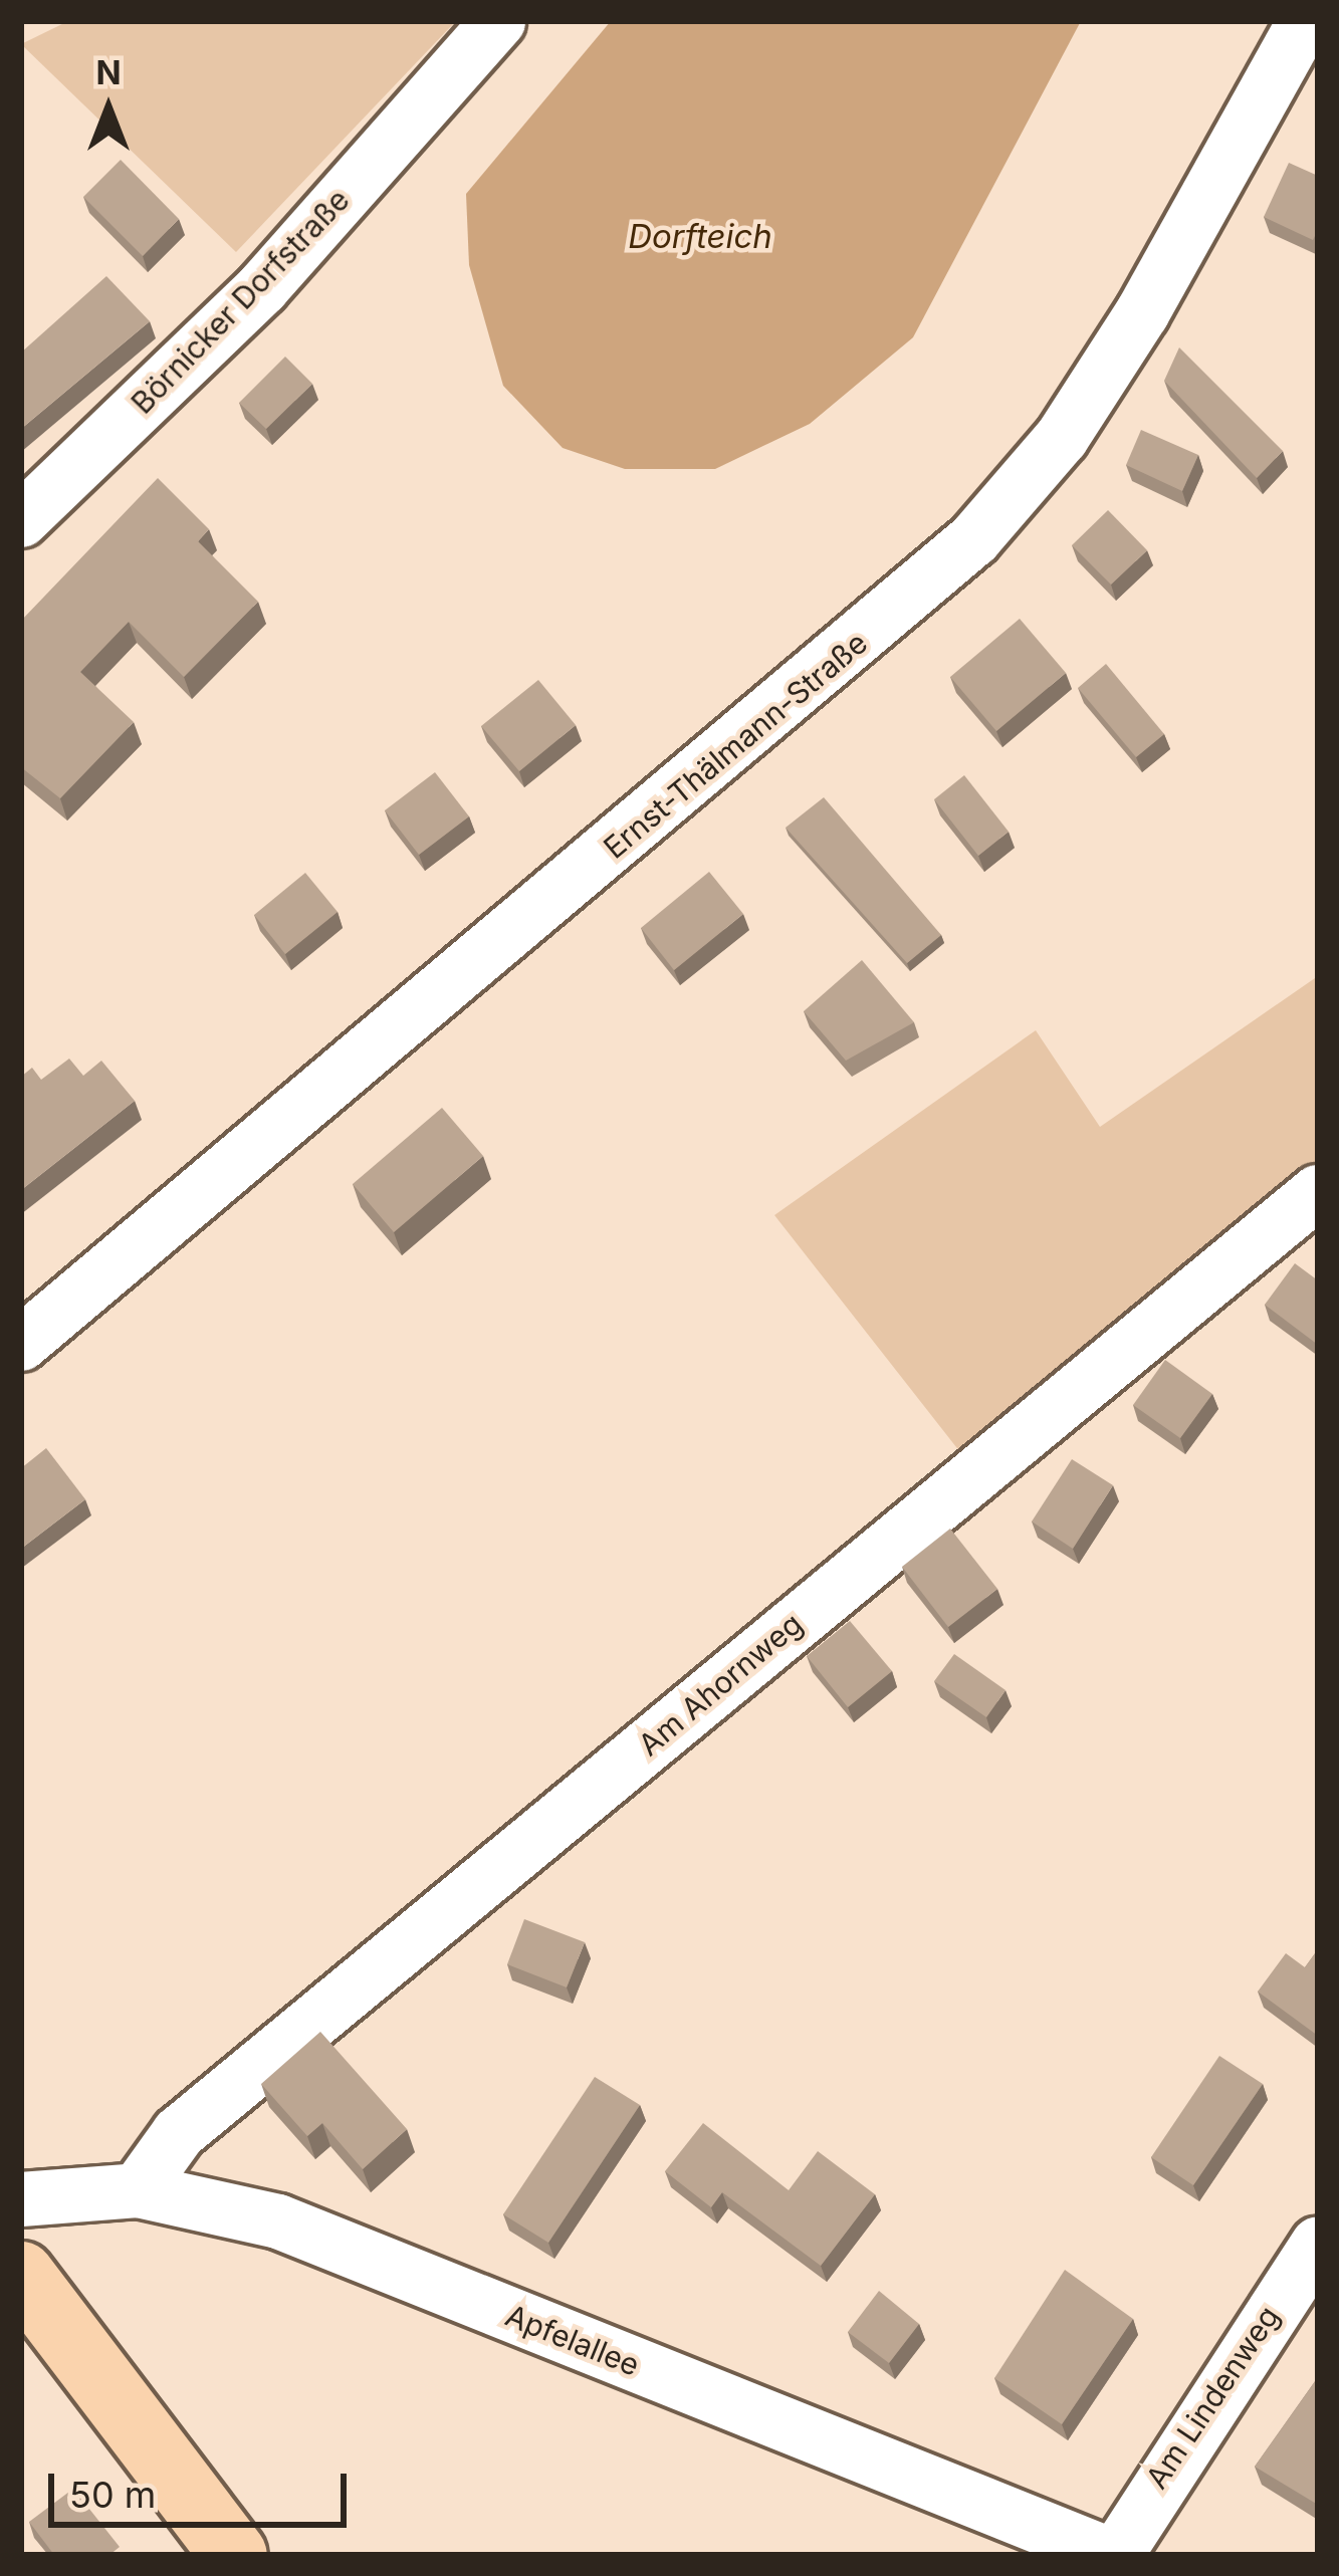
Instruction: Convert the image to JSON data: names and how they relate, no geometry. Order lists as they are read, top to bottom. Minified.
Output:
{"streets":{"street":["Börnicker Dorfstraße","Ernst-Thälmann-Straße","Am Ahornweg","Apfelallee","Am Lindenweg"]},"crossings":[["Am Ahornweg","Apfelallee"],["Apfelallee","Am Lindenweg"]],"water":["Dorfteich"],"scale_bar":"50 m","north":"top"}
